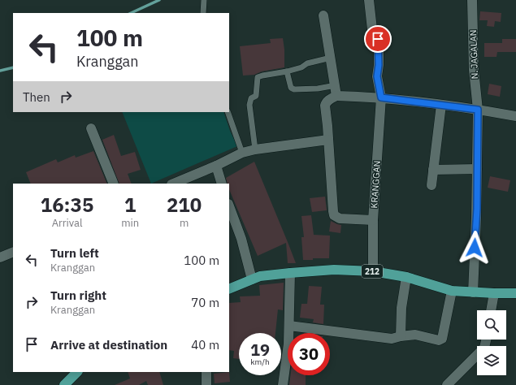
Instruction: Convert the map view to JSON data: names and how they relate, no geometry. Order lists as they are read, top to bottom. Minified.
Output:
{"streets":{"main road":["212"],"street":["N. JAGALAN","KRANGGAN"]},"crossings":[["KRANGGAN","212"]],"page":{"turn":["100 m","Kranggan"],"then":"Then","eta":["16:35","Arrival","1","min","210","m"],"list":[{"name":"Turn left","note":"Kranggan","value":"100 m"},{"name":"Turn right","note":"Kranggan","value":"70 m"},{"name":"Arrive at destination","value":"40 m"}],"speed":"19 km/h","limit":"30"}}
